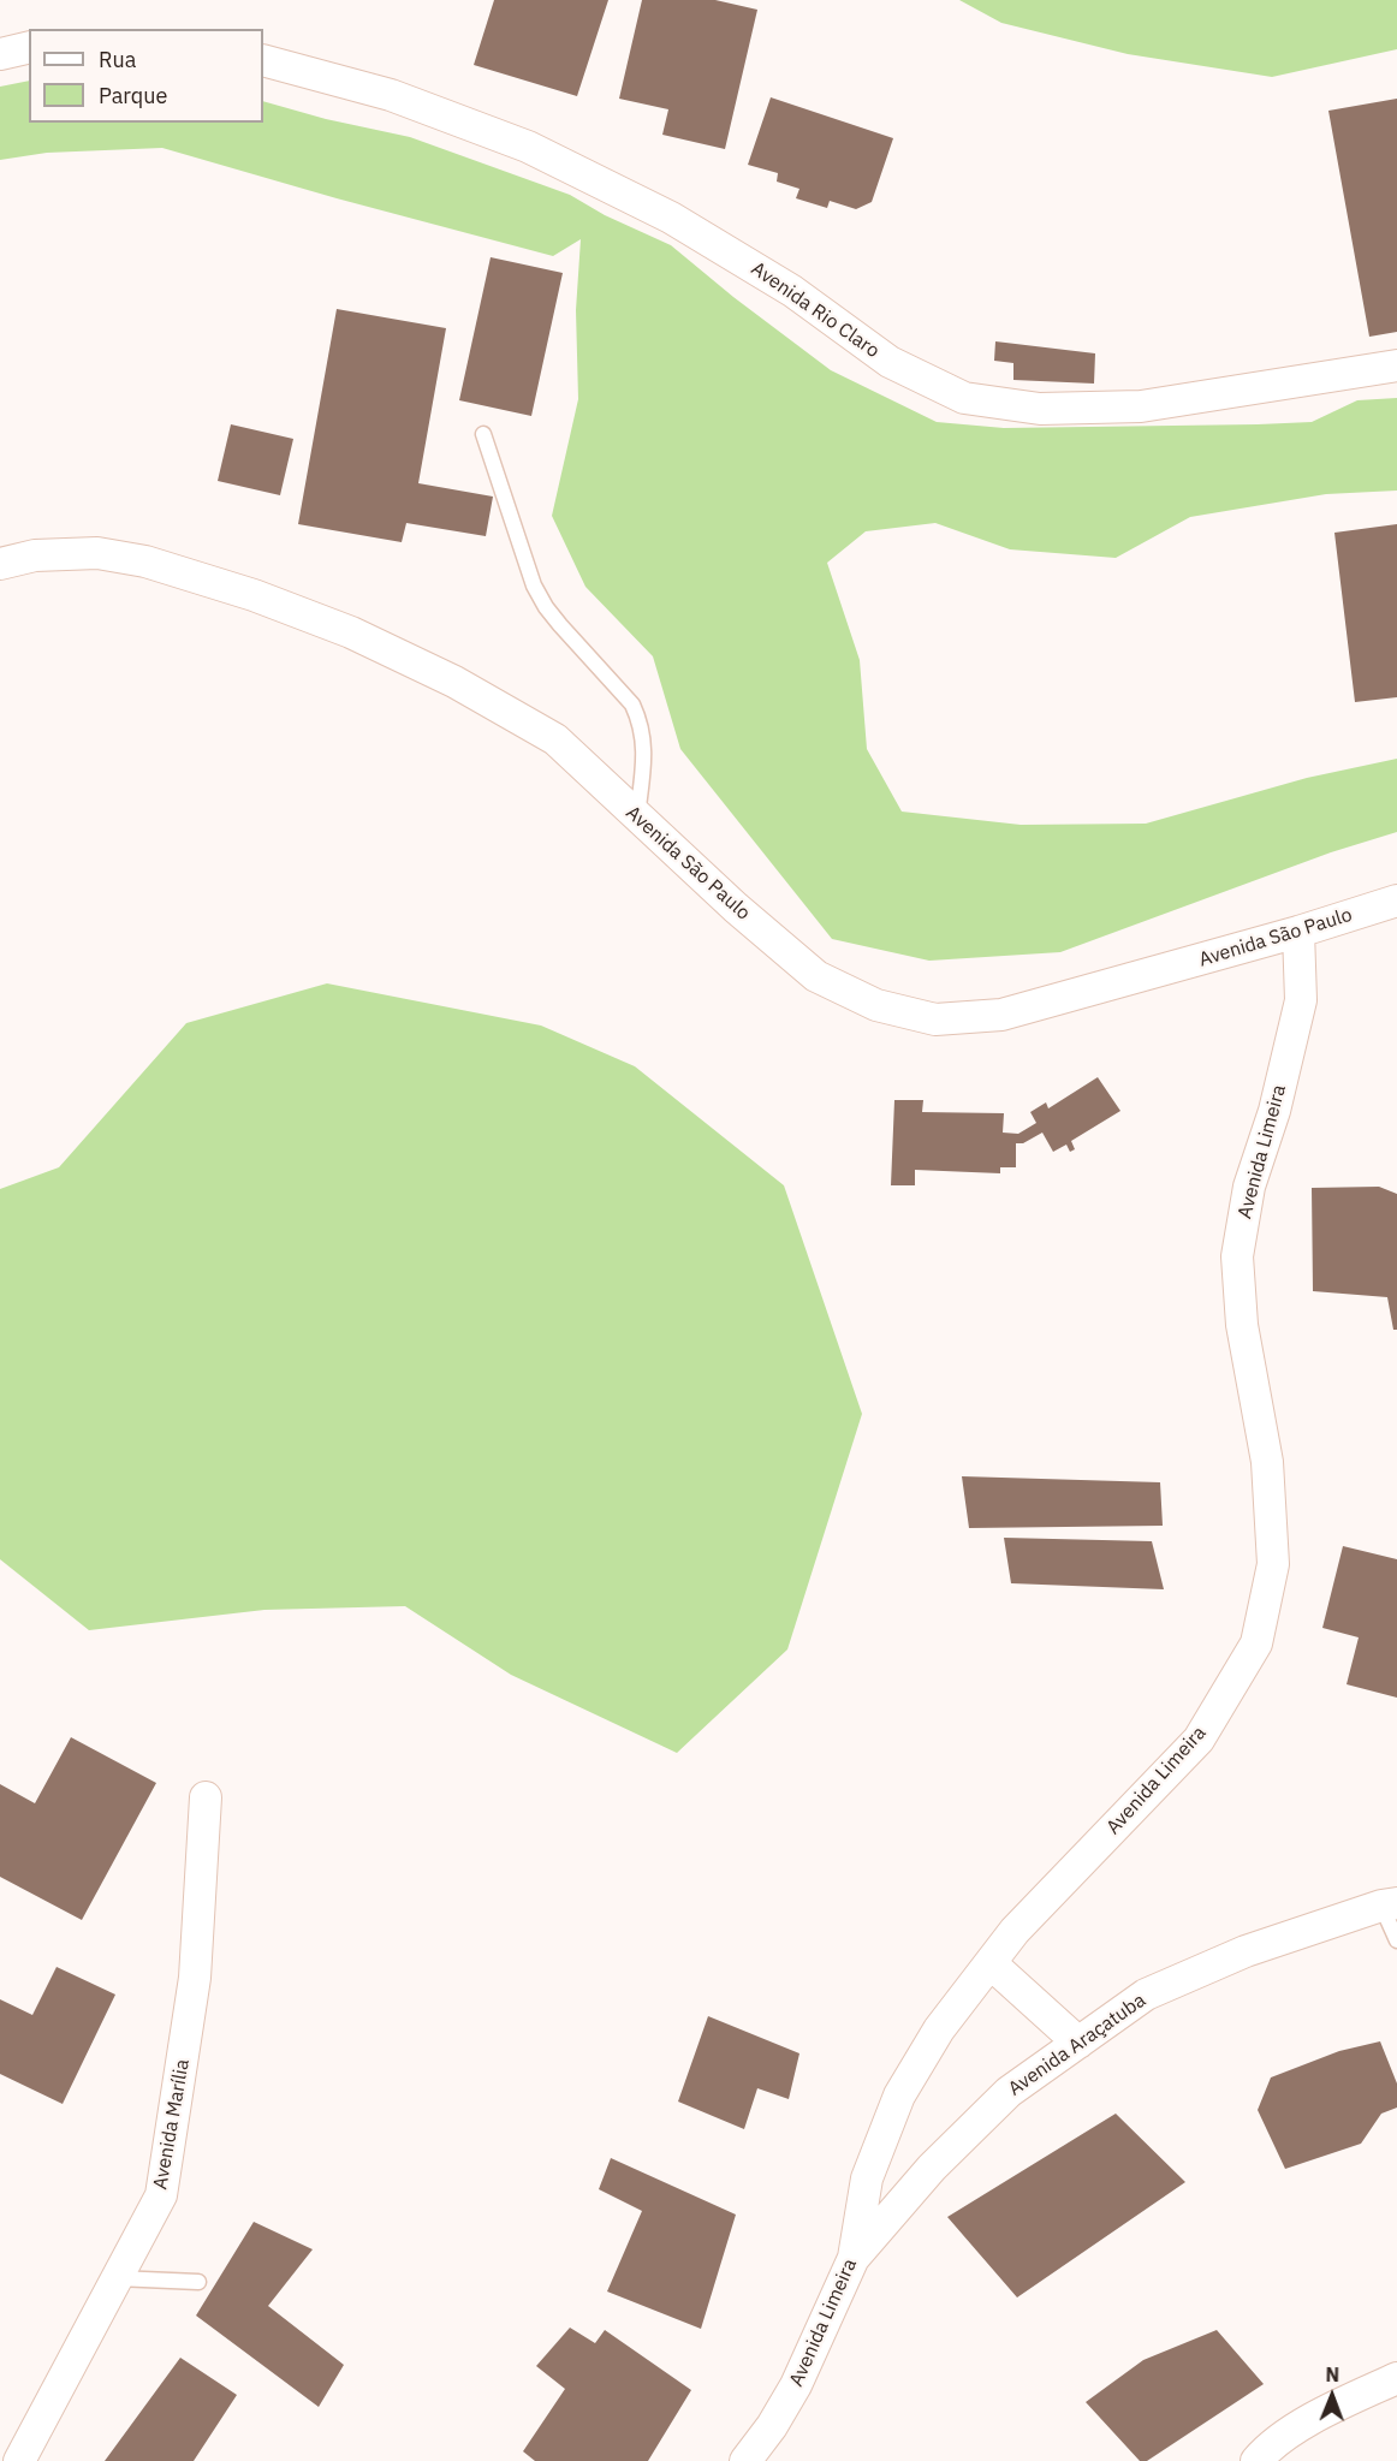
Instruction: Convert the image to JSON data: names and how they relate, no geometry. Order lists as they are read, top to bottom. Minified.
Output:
{"streets":{"street":["Avenida Rio Claro","Avenida São Paulo","Avenida Limeira","Avenida Araçatuba","Avenida Marília"]},"crossings":[["Avenida São Paulo","Avenida Limeira"],["Avenida Limeira","Avenida Araçatuba"]],"legend":["Rua","Parque"],"north":"top"}
